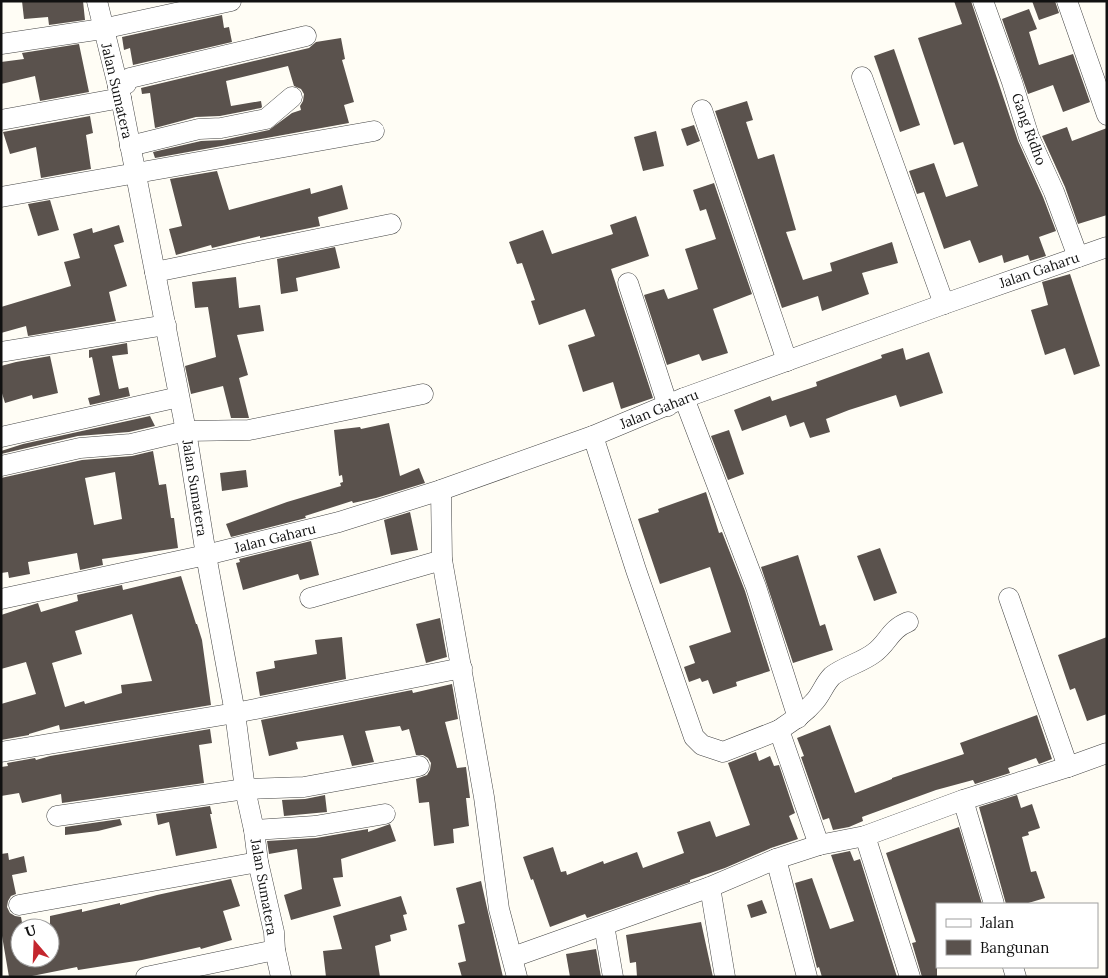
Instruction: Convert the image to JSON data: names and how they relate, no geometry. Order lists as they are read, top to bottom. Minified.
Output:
{"streets":{"street":["Jalan Sumatera","Gang Ridho","Jalan Gaharu"]},"crossings":[["Jalan Sumatera","Jalan Gaharu"],["Gang Ridho","Jalan Gaharu"]],"legend":["Jalan","Bangunan"],"north":"top"}
